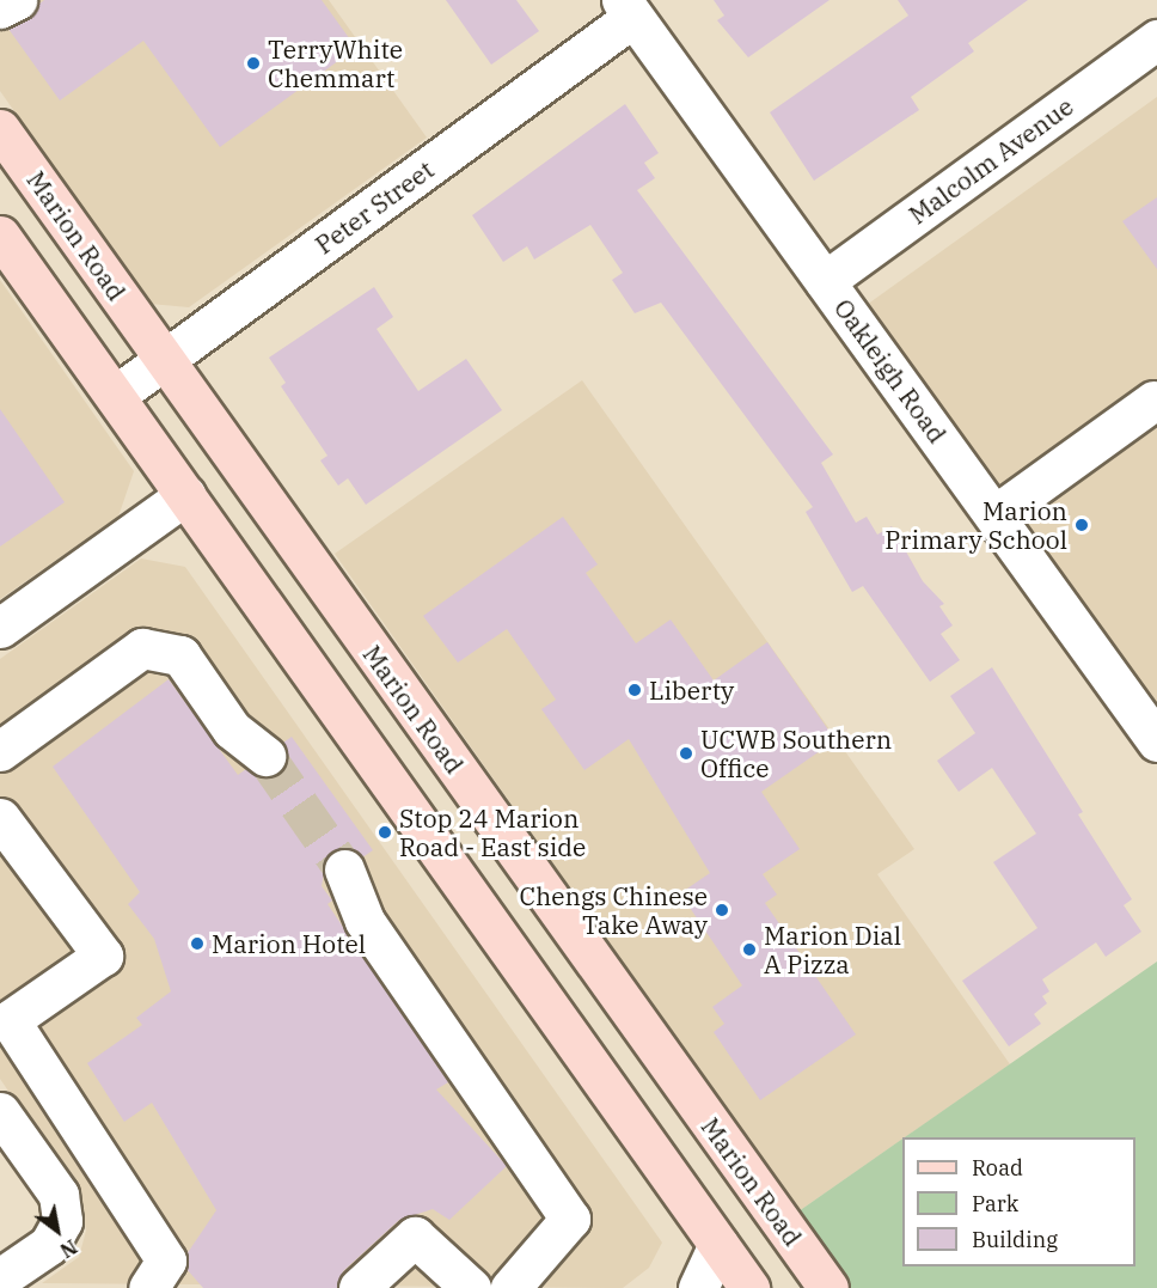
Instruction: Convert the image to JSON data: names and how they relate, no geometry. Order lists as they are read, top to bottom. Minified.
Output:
{"streets":{"main road":["Marion Road"],"street":["Malcolm Avenue","Peter Street","Oakleigh Road"]},"crossings":[["Malcolm Avenue","Oakleigh Road"],["Peter Street","Marion Road"],["Peter Street","Oakleigh Road"]],"places":["TerryWhite Chemmart","Marion Primary School","Liberty","UCWB Southern Office","Stop 24 Marion Road - East side","Chengs Chinese Take Away","Marion Hotel","Marion Dial A Pizza"],"legend":["Road","Park","Building"],"north":"bottom right"}
